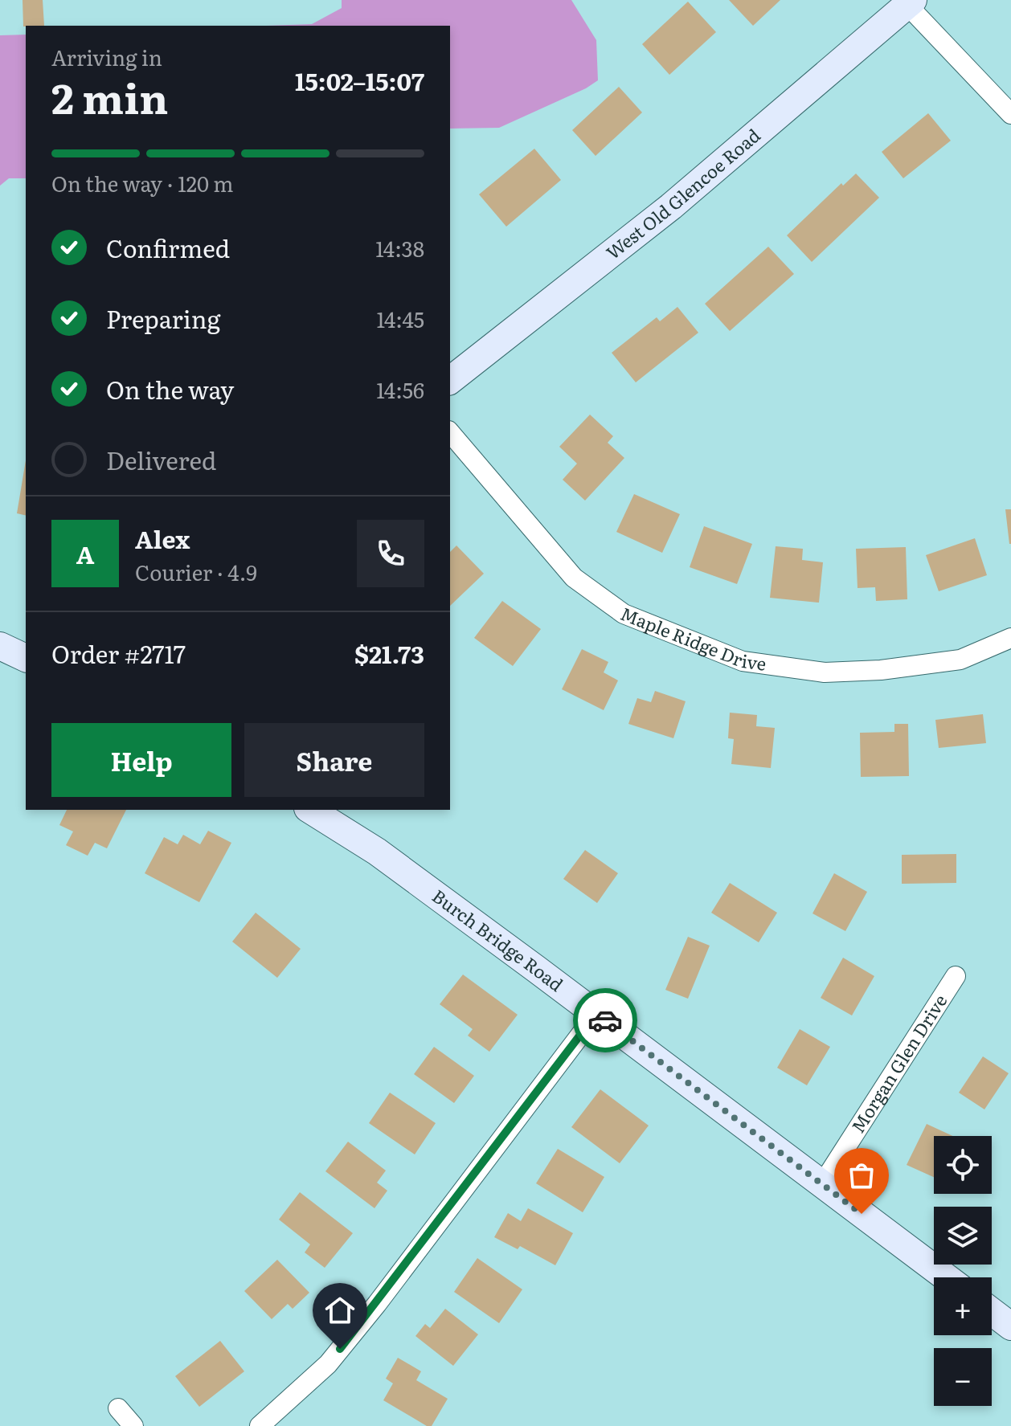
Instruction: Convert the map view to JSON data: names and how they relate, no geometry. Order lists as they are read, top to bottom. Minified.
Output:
{"streets":{"street":["West Old Glencoe Road","Maple Ridge Drive","Burch Bridge Road","Morgan Glen Drive"]},"crossings":[["Burch Bridge Road","Morgan Glen Drive"]],"page":{"heading":["2 min","Arriving in","15:02–15:07"],"panel":["Alex","Courier · 4.9","Order #2717","$21.73"],"bar":"On the way · 120 m","list":[["Confirmed","14:38"],["Preparing","14:45"],["On the way","14:56"],"Delivered"],"round":"A","buttons":["Help","Share"],"map_buttons":["+","−"]}}
